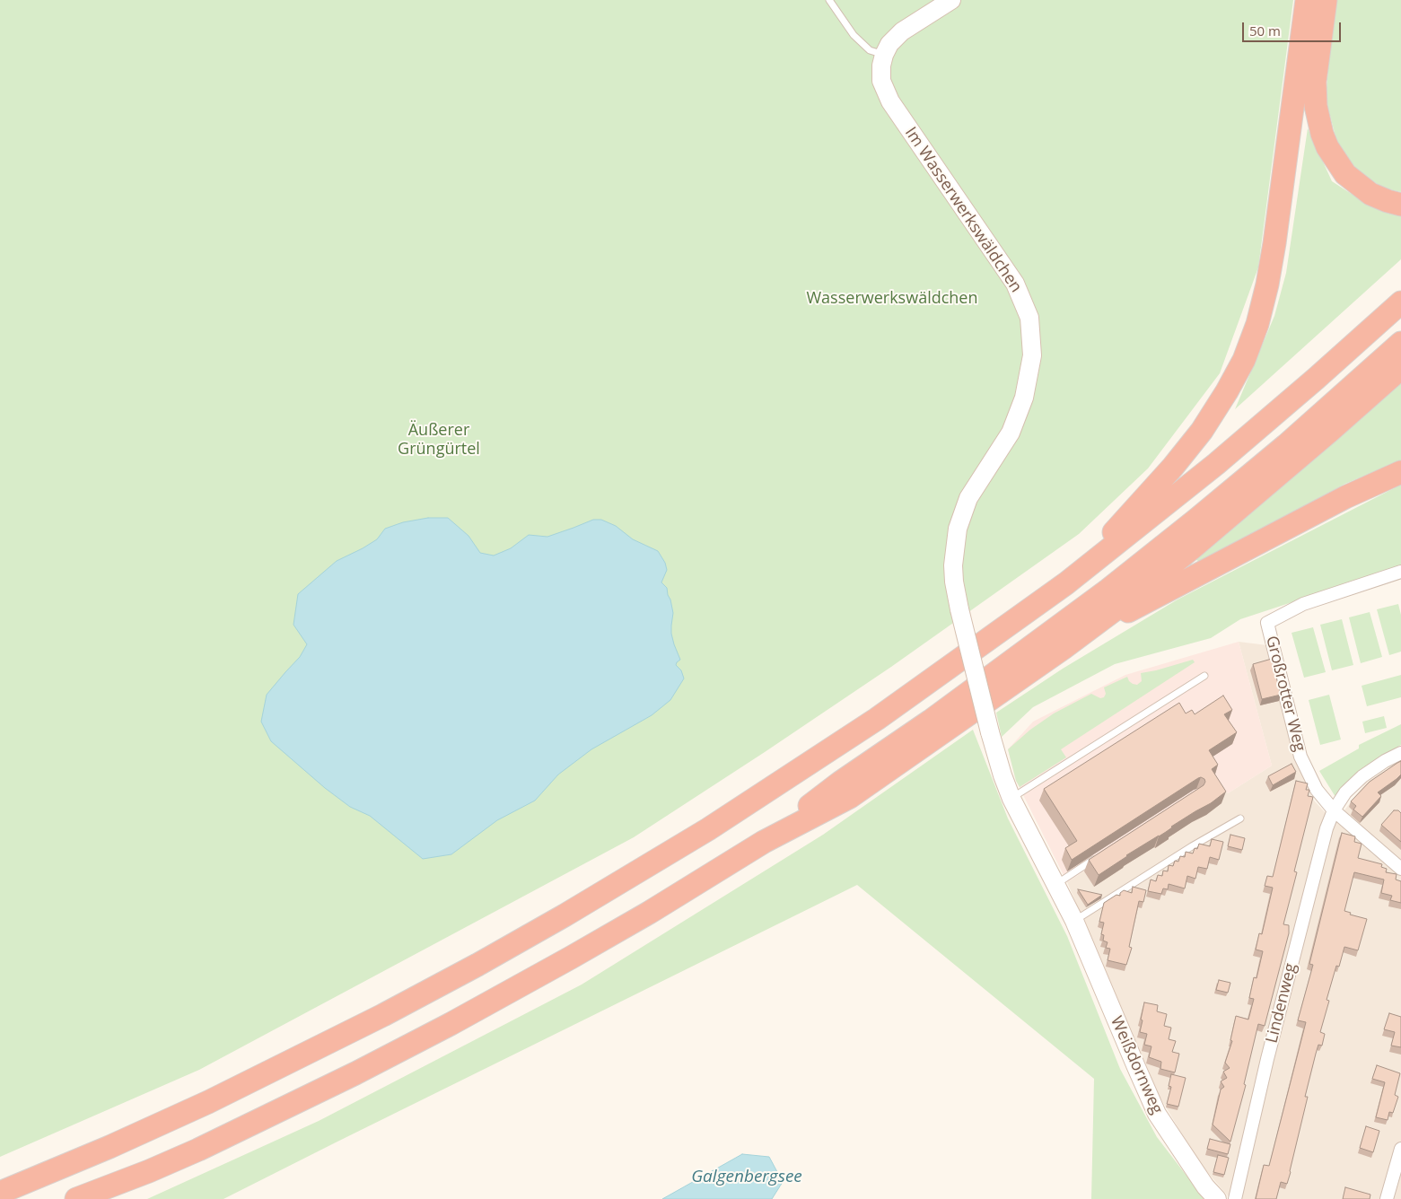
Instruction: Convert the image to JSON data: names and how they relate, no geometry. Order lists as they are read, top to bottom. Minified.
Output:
{"streets":{"street":["Im Wasserwerkswäldchen","Großrotter Weg","Lindenweg","Weißdornweg"]},"crossings":[["Im Wasserwerkswäldchen","Weißdornweg"],["Großrotter Weg","Lindenweg"]],"water":["Galgenbergsee"],"parks":["Wasserwerkswäldchen","Äußerer Grüngürtel"],"scale_bar":"50 m"}
